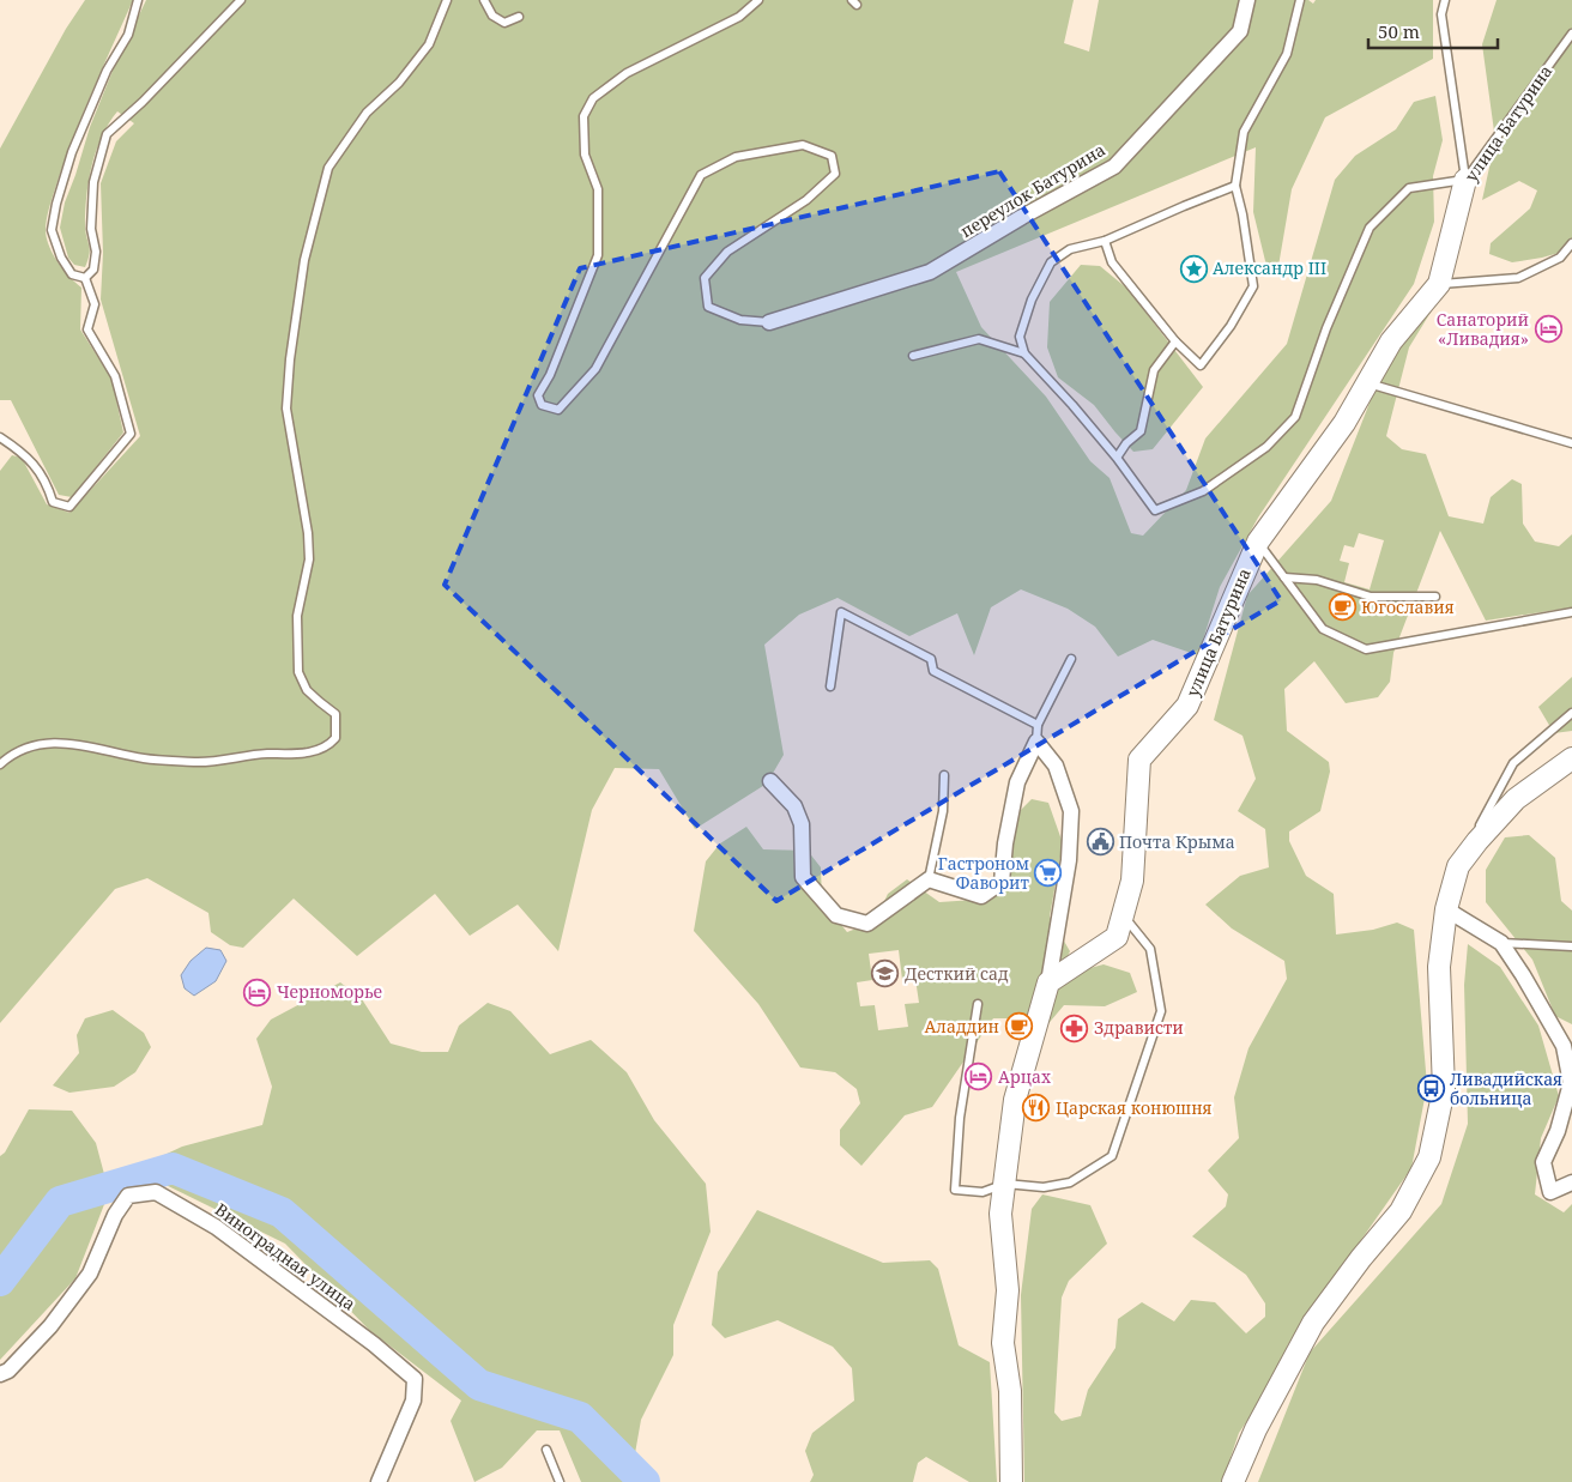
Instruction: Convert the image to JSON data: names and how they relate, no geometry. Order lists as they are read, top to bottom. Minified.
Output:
{"streets":{"main road":["улица Батурина"],"street":["переулок Батурина","Виноградная улица"]},"places":{"place":["Александр III"],"hotel":["Санаторий «Ливадия»","Черноморье","Арцах"],"cafe":["Югославия","Аладдин"],"public building":["Почта Крыма"],"supermarket":["Гастроном Фаворит"],"school or university":["Десткий сад"],"pharmacy":["Здрависти"],"bus stop":["Ливадийская больница"],"restaurant":["Царская конюшня"]},"scale_bar":"50 m"}
